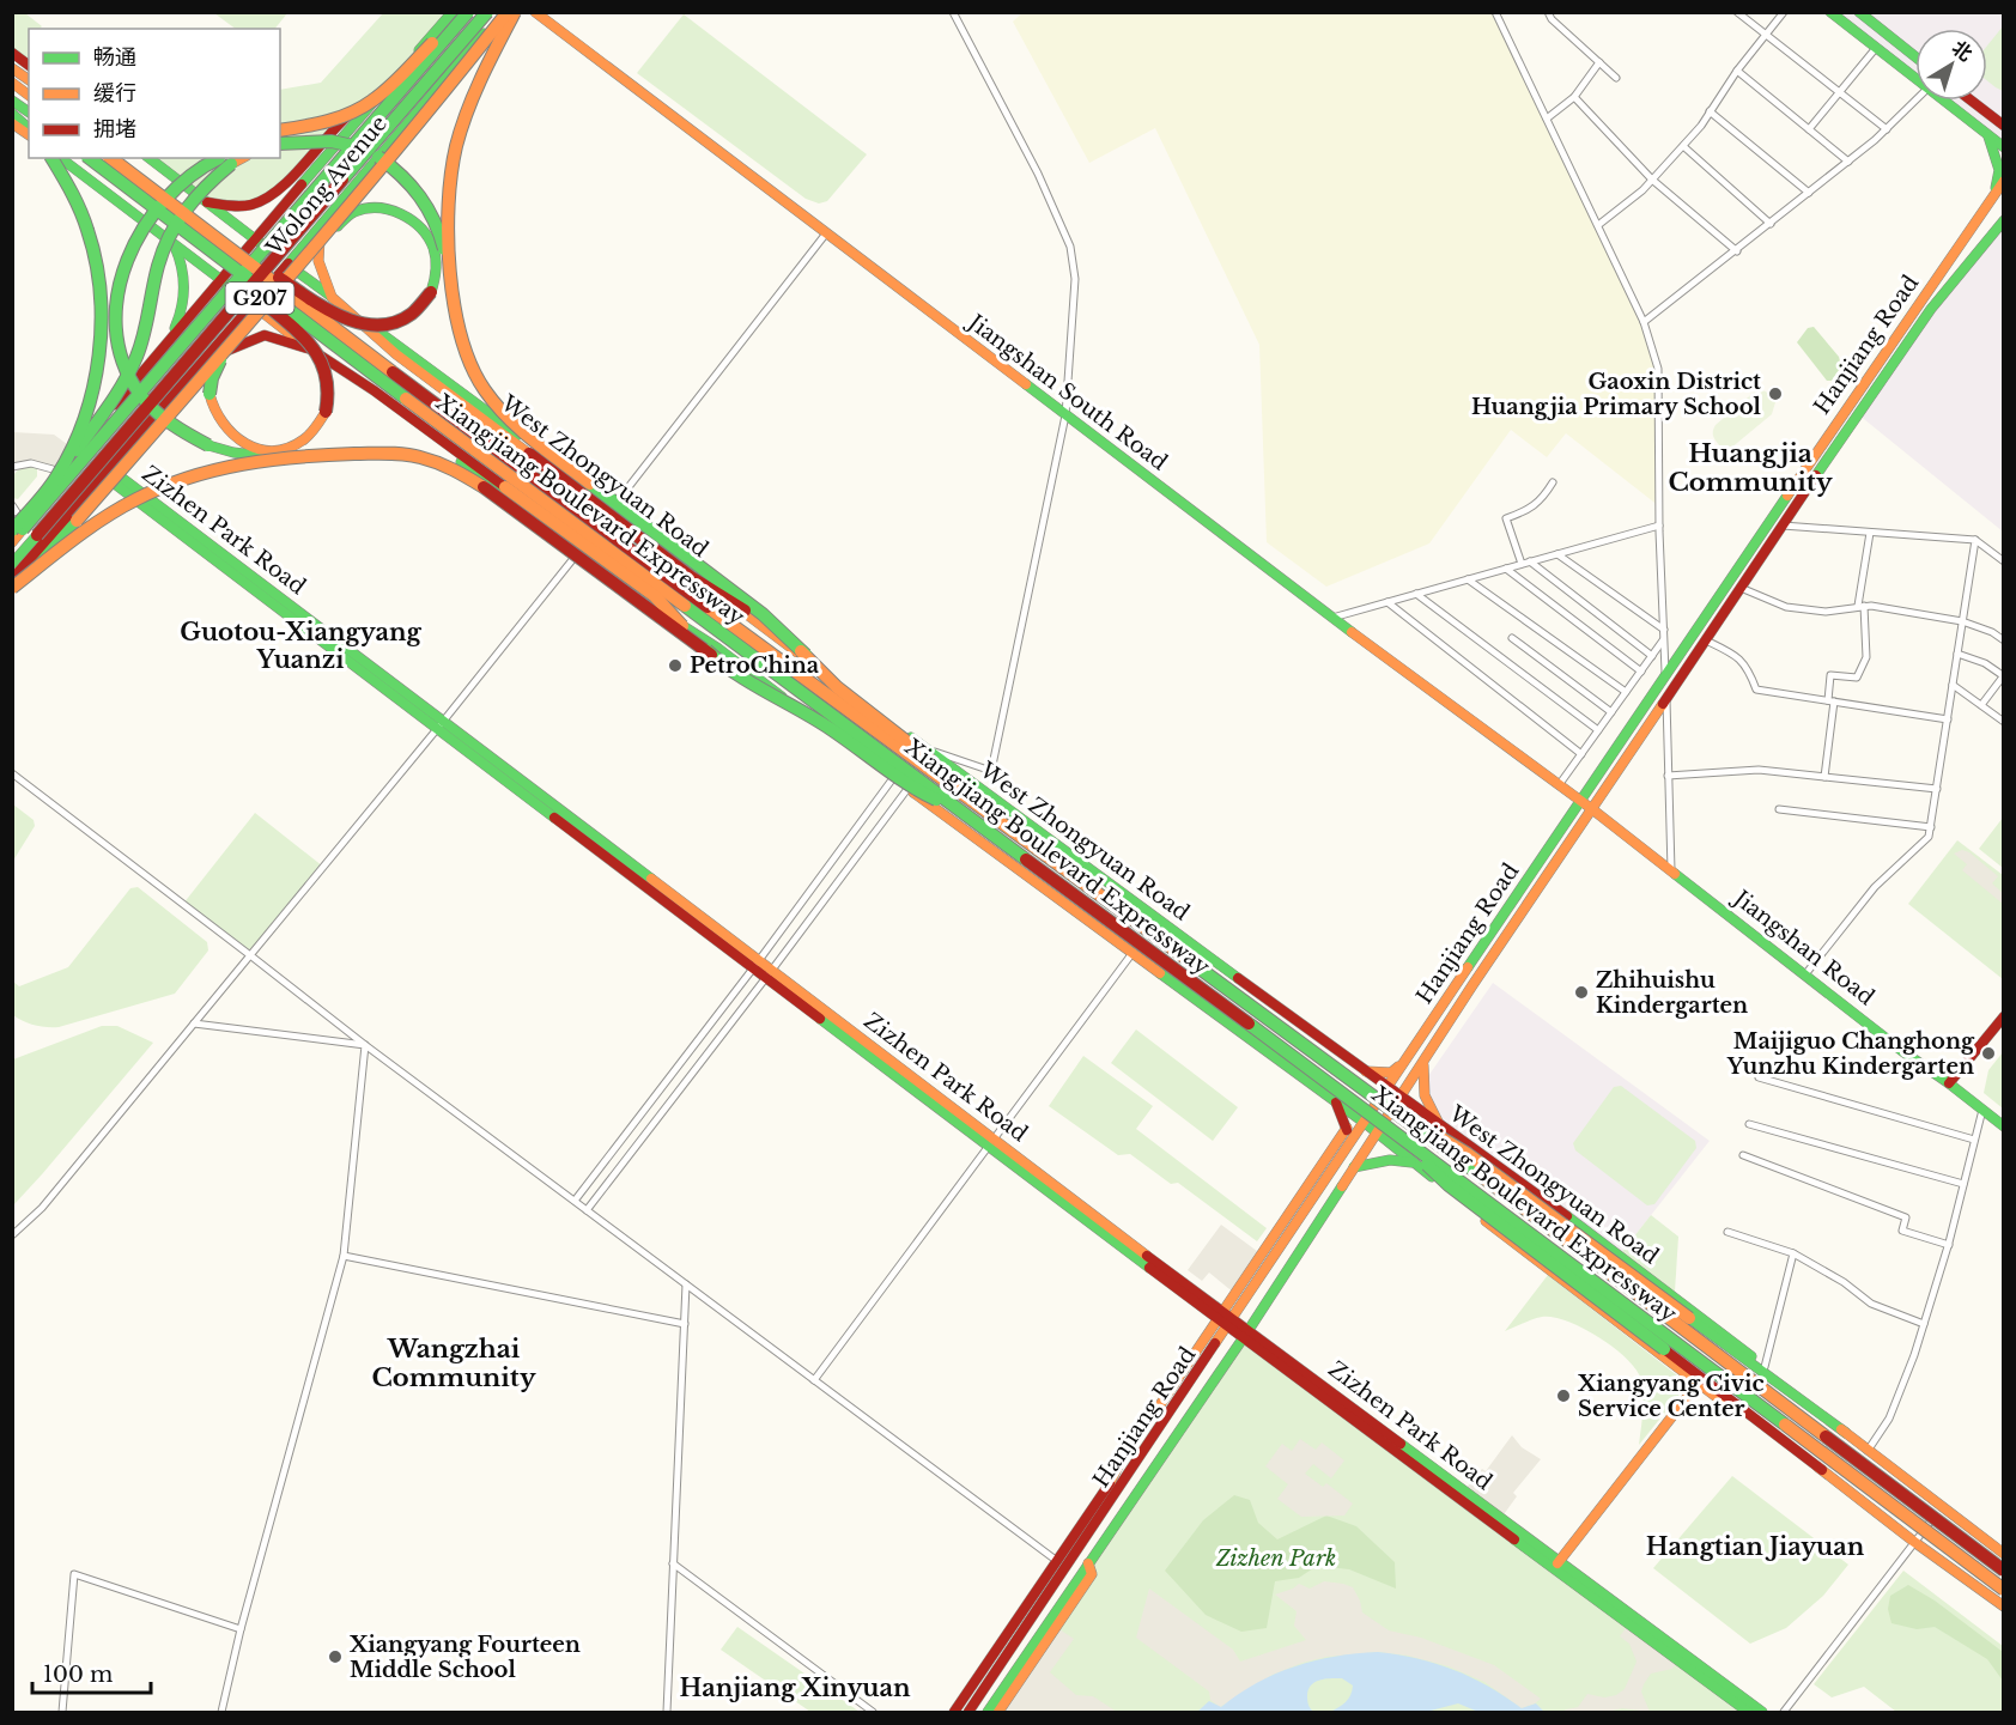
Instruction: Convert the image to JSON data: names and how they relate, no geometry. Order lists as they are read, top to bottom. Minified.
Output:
{"streets":{"main road":["Wolong Avenue","G207","Hanjiang Road","Jiangshan South Road","West Zhongyuan Road","Xiangjiang Boulevard Expressway","Zizhen Park Road","Jiangshan Road"]},"crossings":[["Wolong Avenue","West Zhongyuan Road"],["Wolong Avenue","Zizhen Park Road"],["Hanjiang Road","Jiangshan South Road"],["Hanjiang Road","West Zhongyuan Road"],["Hanjiang Road","Zizhen Park Road"],["Hanjiang Road","Jiangshan Road"],["Jiangshan South Road","Jiangshan Road"]],"districts":["Huangjia Community","Guotou-Xiangyang Yuanzi","Wangzhai Community","Hangtian Jiayuan","Hanjiang Xinyuan"],"parks":["Zizhen Park"],"places":["Gaoxin District Huangjia Primary School","PetroChina","Zhihuishu Kindergarten","Maijiguo Changhong Yunzhu Kindergarten","Xiangyang Civic Service Center","Xiangyang Fourteen Middle School"],"legend":["畅通","缓行","拥堵"],"scale_bar":"100 m","north":"top right"}
